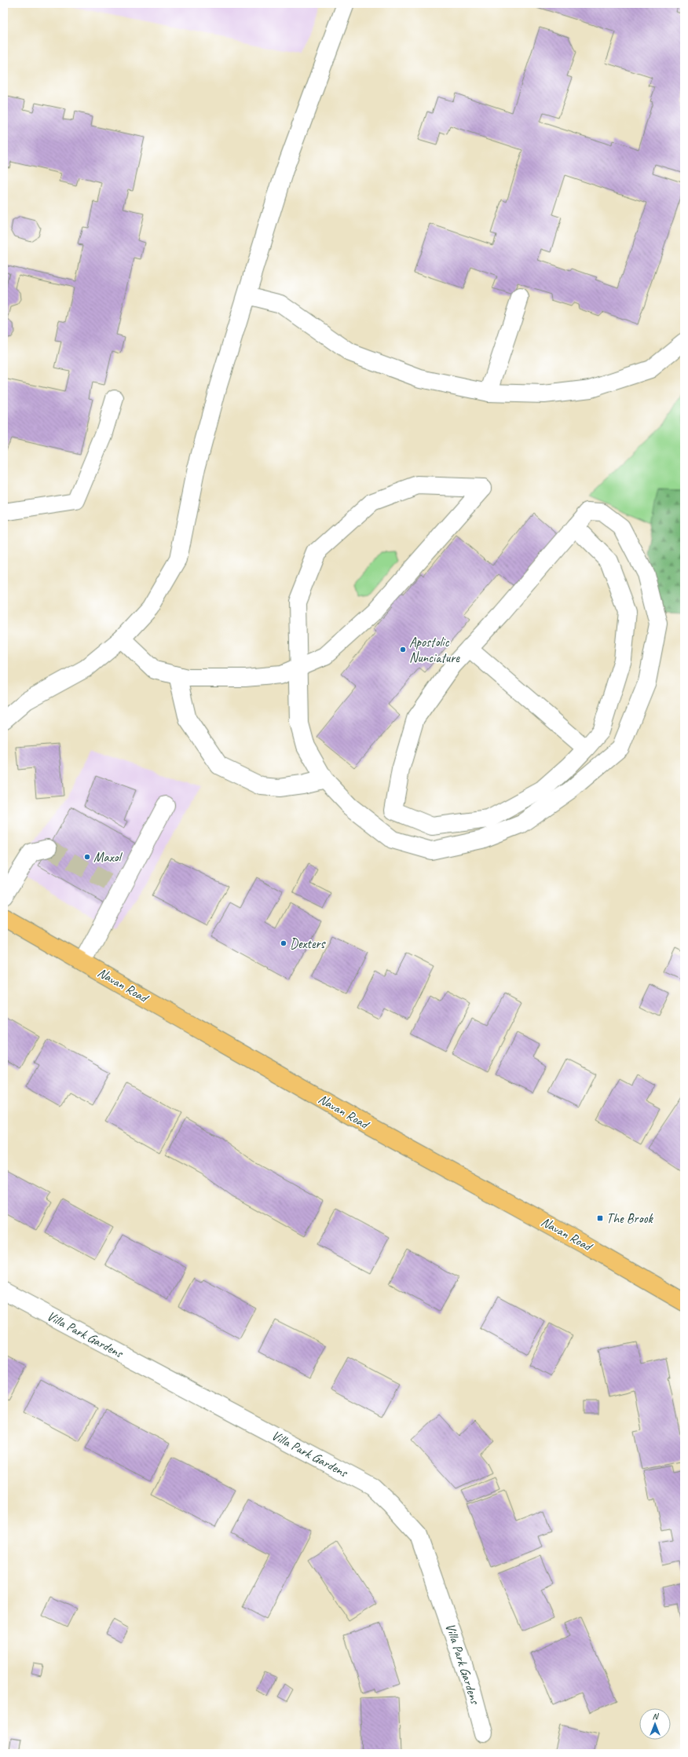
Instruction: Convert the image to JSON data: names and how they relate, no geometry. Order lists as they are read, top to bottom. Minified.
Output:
{"streets":{"main road":["Navan Road"],"street":["Villa Park Gardens"]},"places":{"other":["Apostolic Nunciature","Maxol","Dexters"],"transit":["The Brook"]},"north":"top"}
